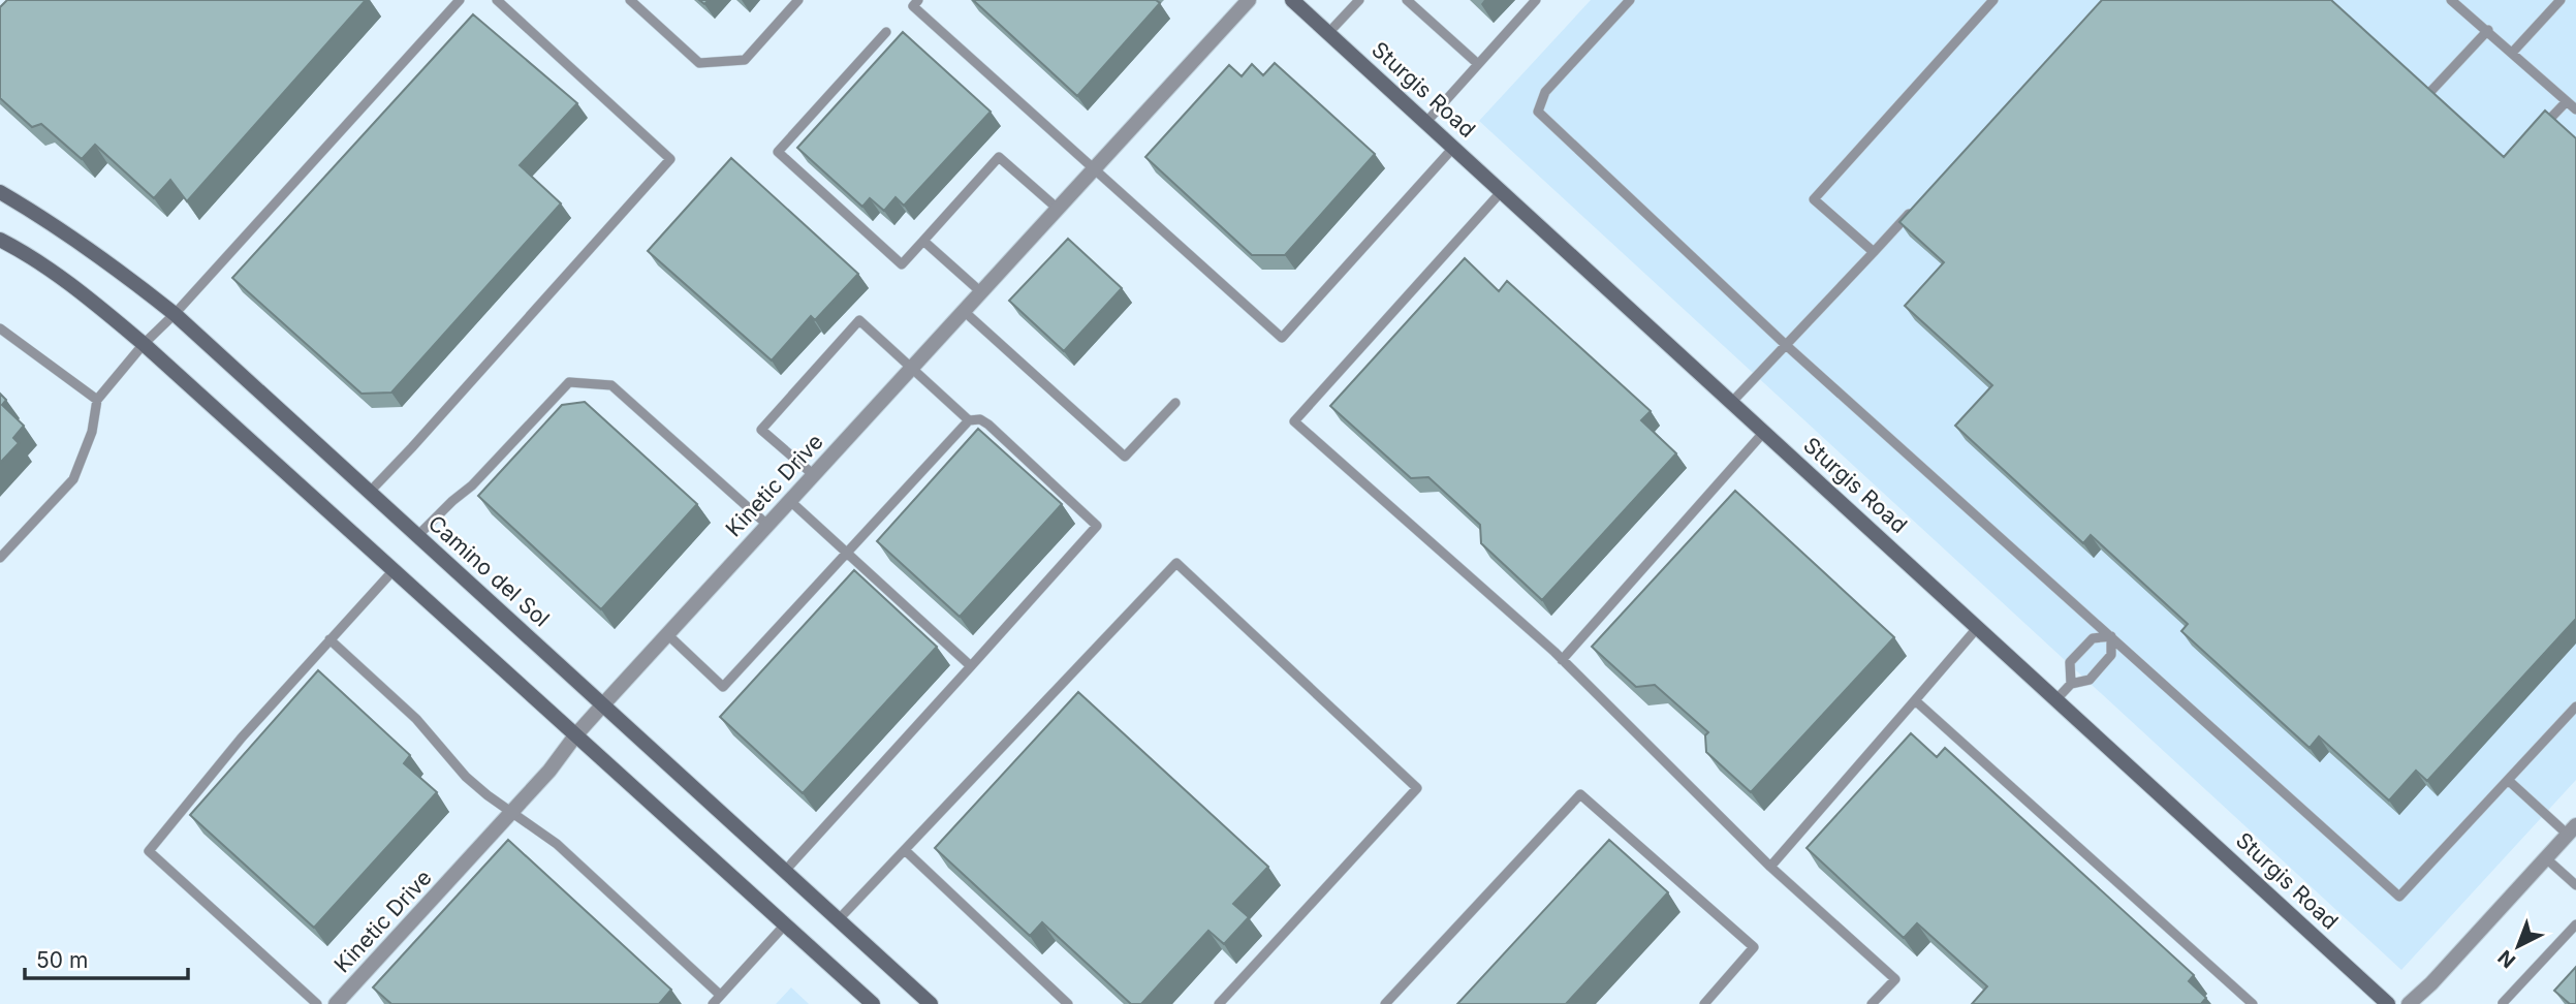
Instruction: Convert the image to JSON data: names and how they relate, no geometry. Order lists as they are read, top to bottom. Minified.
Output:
{"streets":{"street":["Sturgis Road","Kinetic Drive","Camino del Sol"]},"crossings":[["Kinetic Drive","Camino del Sol"]],"scale_bar":"50 m","north":"bottom left"}
